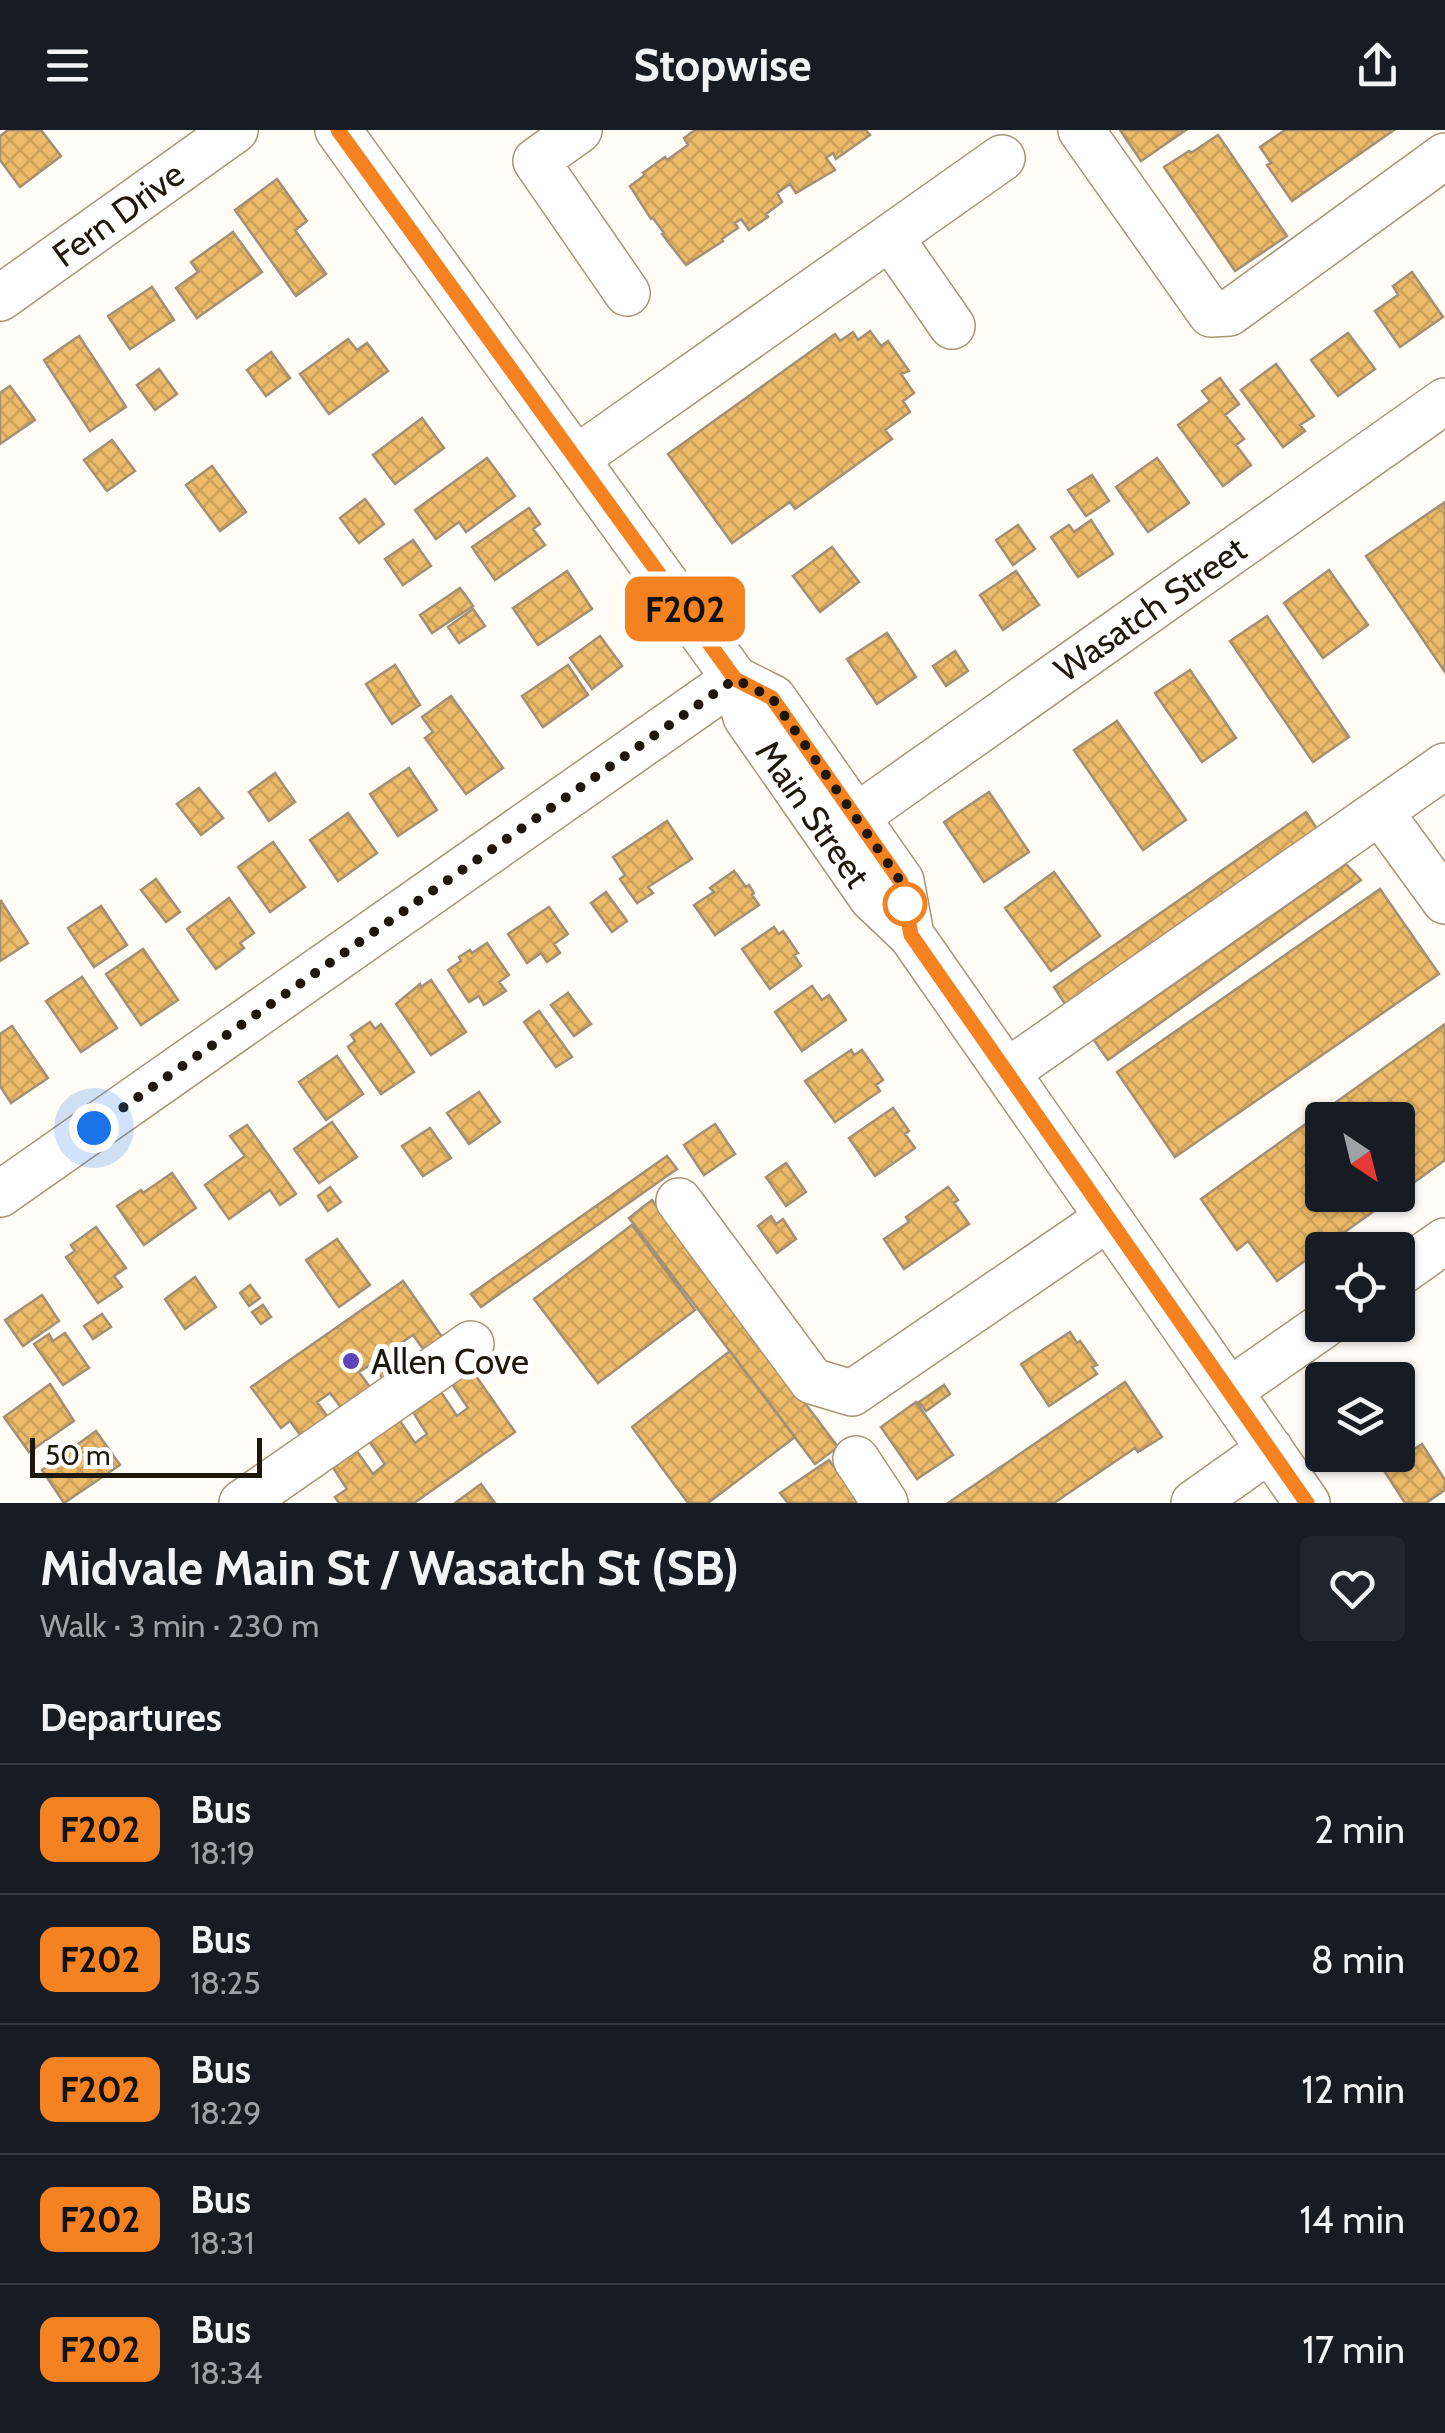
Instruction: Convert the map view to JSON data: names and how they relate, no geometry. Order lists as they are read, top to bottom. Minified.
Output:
{"streets":{"street":["Fern Drive","Wasatch Street","Main Street"]},"crossings":[["Wasatch Street","Main Street"]],"places":["Allen Cove"],"lines":["bus line F202"],"scale_bar":"50 m","north":"bottom right","page":{"header":"Stopwise","on_map":"F202","scale":"50 m","heading":[["Midvale Main St / Wasatch St (SB)","Walk · 3 min · 230 m"],"Departures"],"list":[{"mark":"F202","name":"Bus","note":"18:19","value":"2 min"},{"mark":"F202","name":"Bus","note":"18:25","value":"8 min"},{"mark":"F202","name":"Bus","note":"18:29","value":"12 min"},{"mark":"F202","name":"Bus","note":"18:31","value":"14 min"},{"mark":"F202","name":"Bus","note":"18:34","value":"17 min"}]}}
